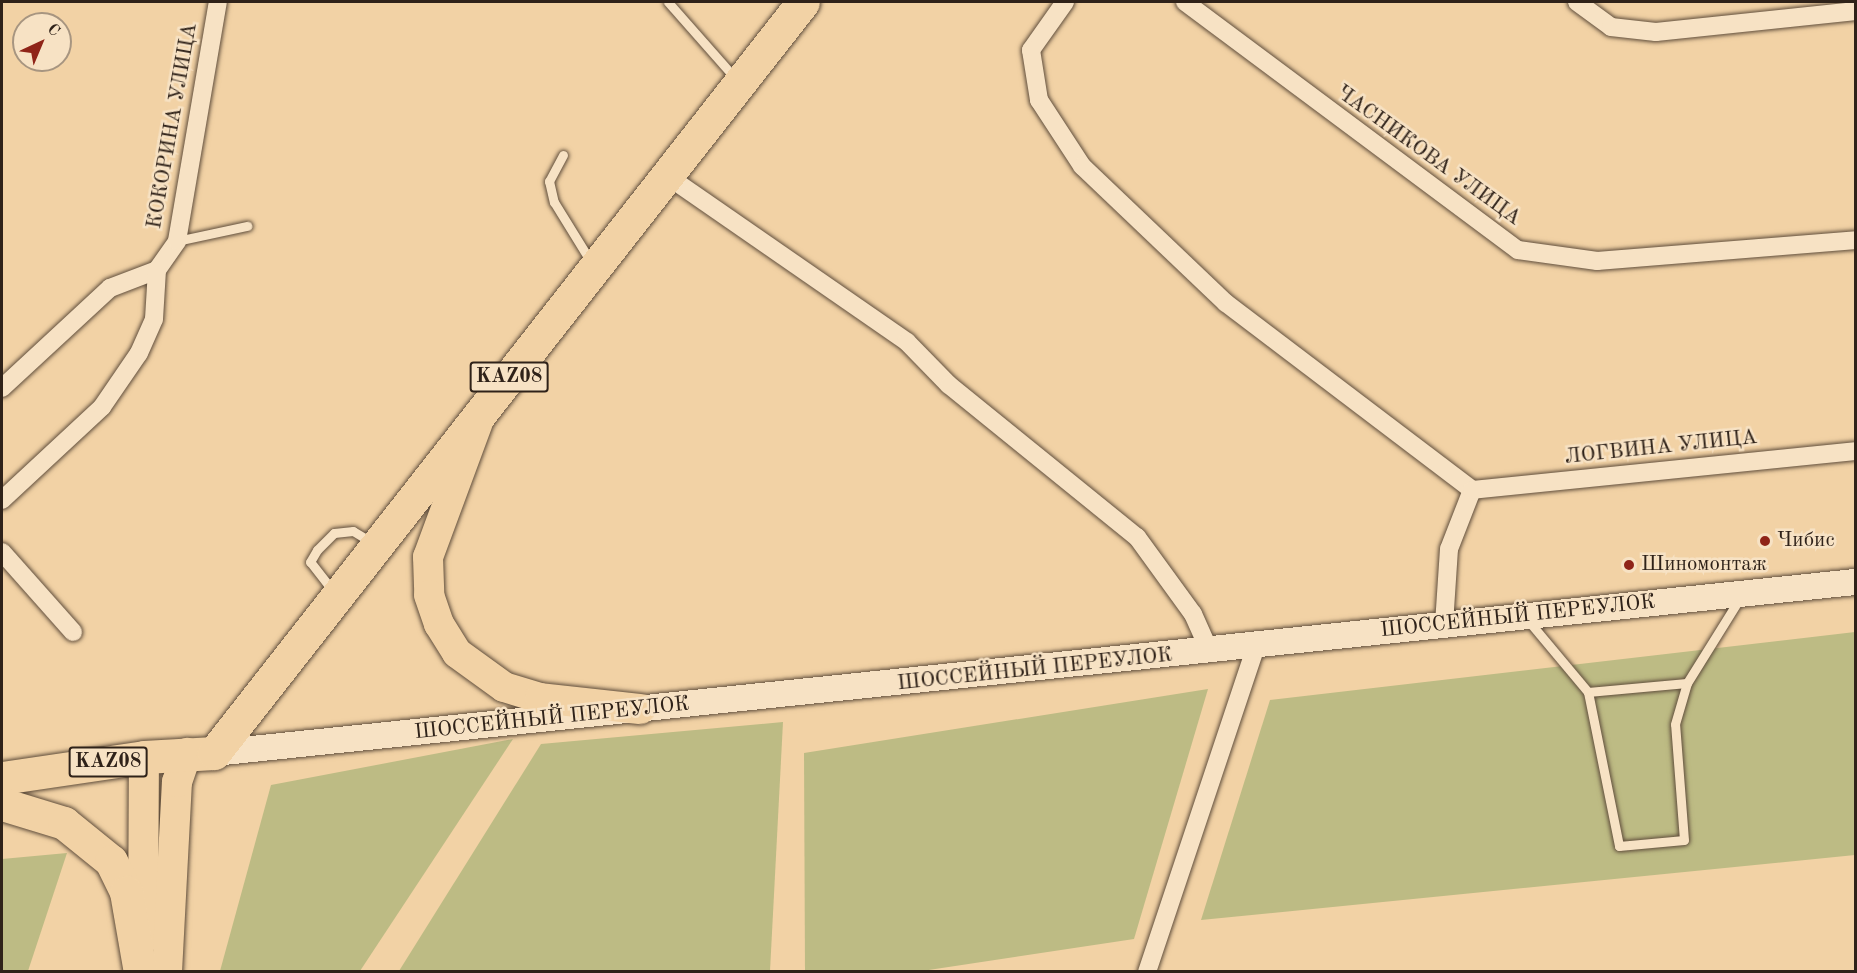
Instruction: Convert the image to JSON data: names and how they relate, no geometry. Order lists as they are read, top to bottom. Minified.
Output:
{"streets":{"highway":["KAZ08"],"main road":["ШОССЕЙНЫЙ ПЕРЕУЛОК"],"street":["КОКОРИНА УЛИЦА","ЧАСНИКОВА УЛИЦА","ЛОГВИНА УЛИЦА"]},"crossings":[["KAZ08","ШОССЕЙНЫЙ ПЕРЕУЛОК"]],"places":["Чибис","Шиномонтаж"],"north":"top right"}
